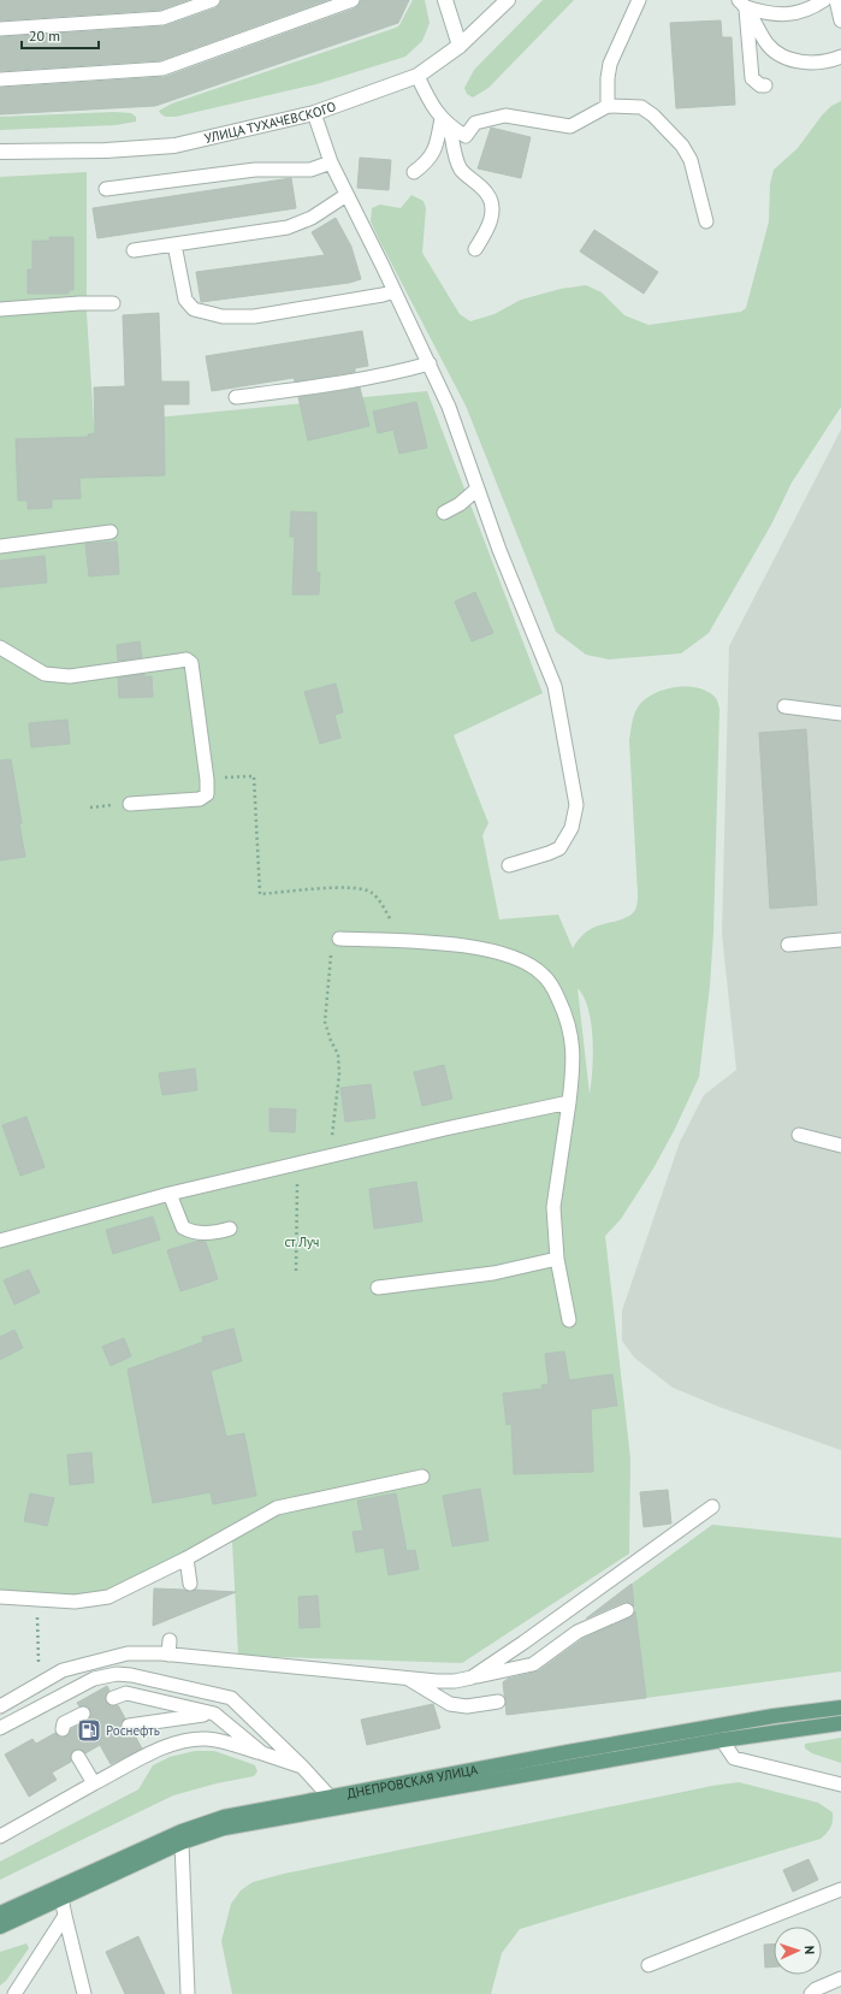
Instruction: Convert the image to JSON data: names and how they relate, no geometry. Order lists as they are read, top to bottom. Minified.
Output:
{"streets":{"main road":["ДНЕПРОВСКАЯ УЛИЦА"],"street":["УЛИЦА ТУХАЧЕВСКОГО"]},"parks":["ст Луч"],"places":{"fuel station":["Роснефть"]},"scale_bar":"20 m","north":"right"}
